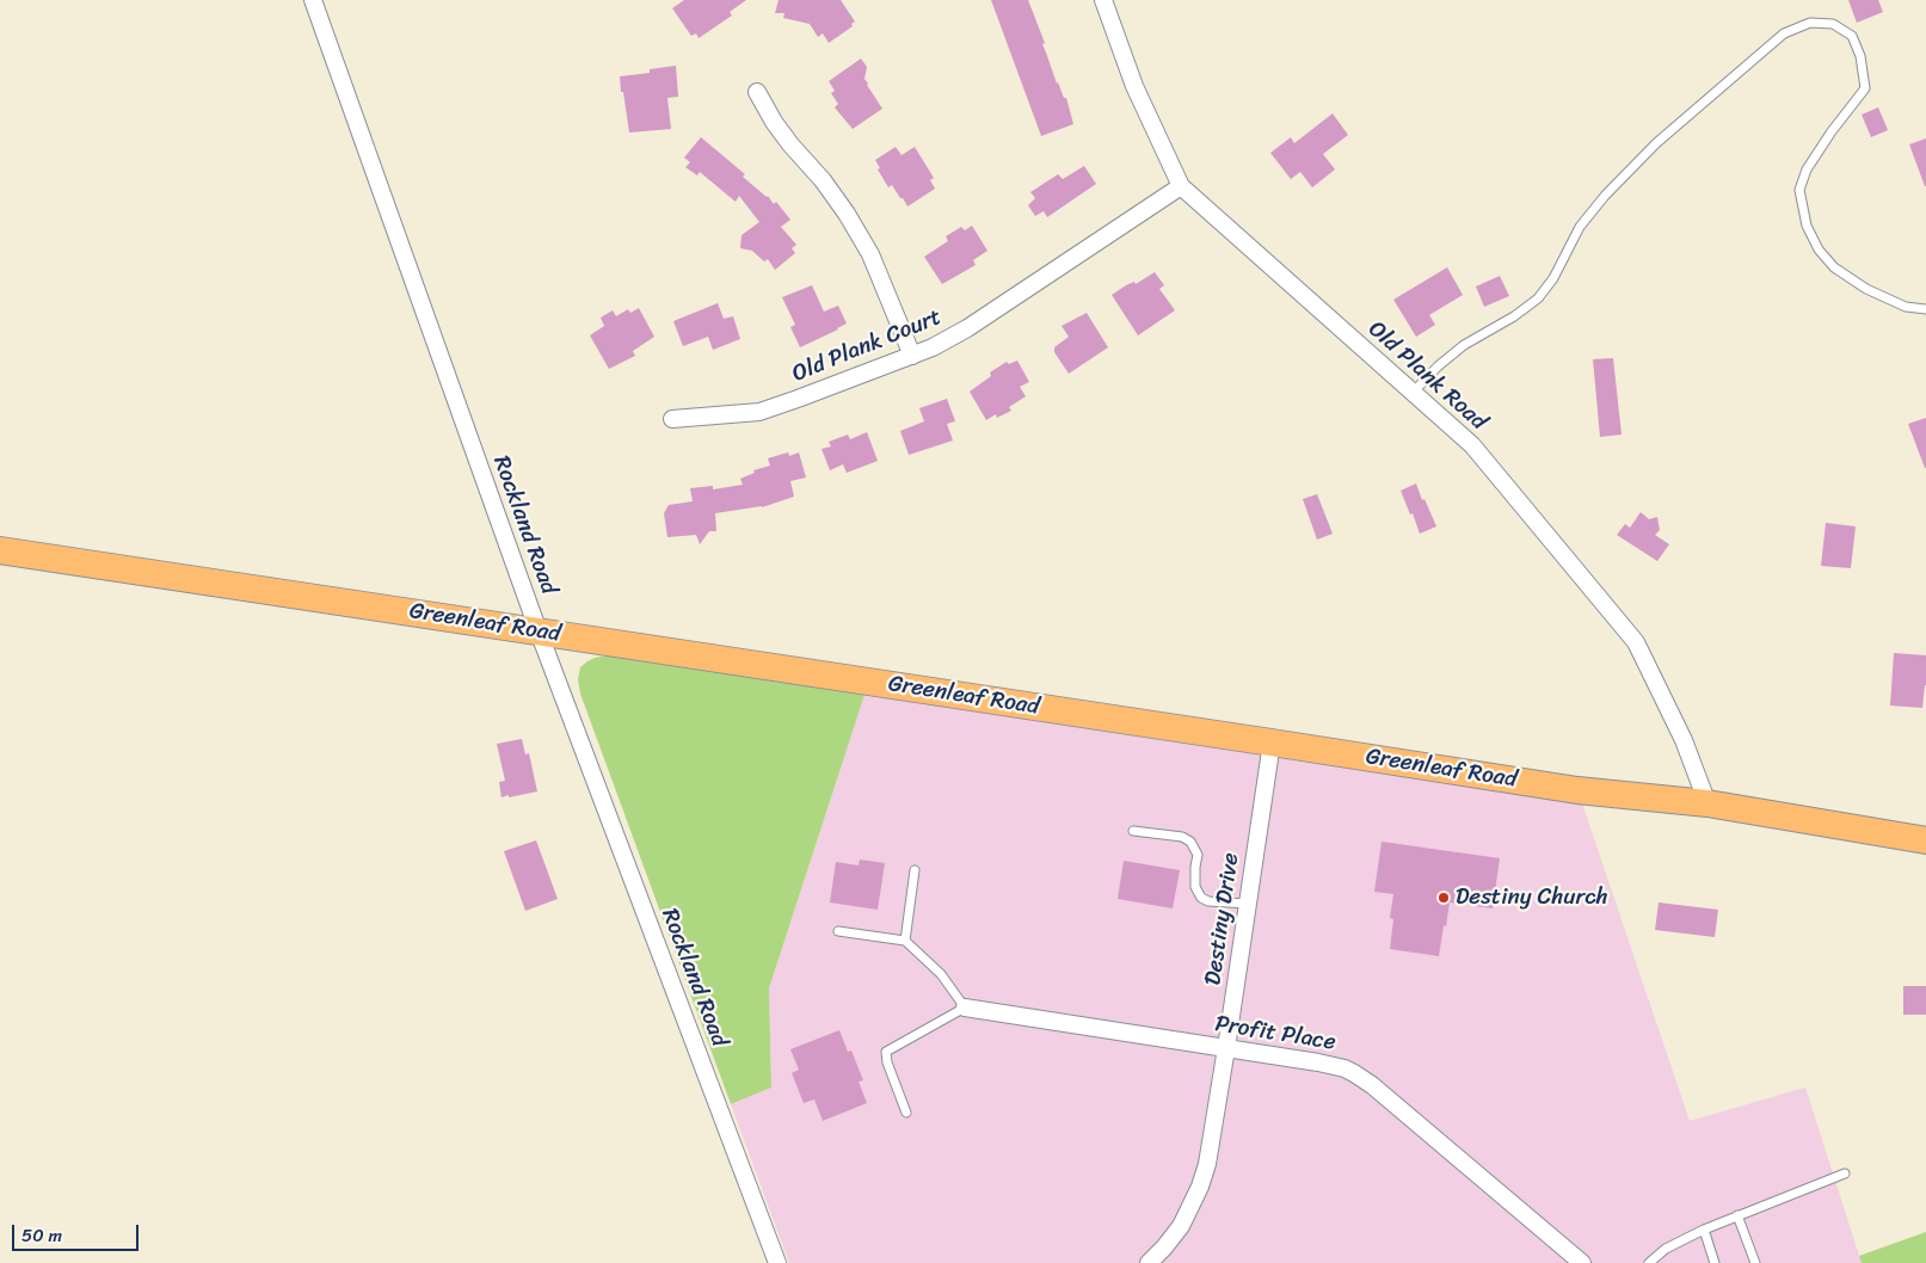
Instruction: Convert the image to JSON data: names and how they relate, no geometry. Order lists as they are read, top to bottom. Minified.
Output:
{"streets":{"main road":["Greenleaf Road"],"street":["Old Plank Court","Old Plank Road","Rockland Road","Destiny Drive","Profit Place"]},"crossings":[["Old Plank Court","Old Plank Road"],["Old Plank Road","Greenleaf Road"],["Rockland Road","Greenleaf Road"],["Greenleaf Road","Destiny Drive"],["Destiny Drive","Profit Place"]],"places":["Destiny Church"],"scale_bar":"50 m"}
